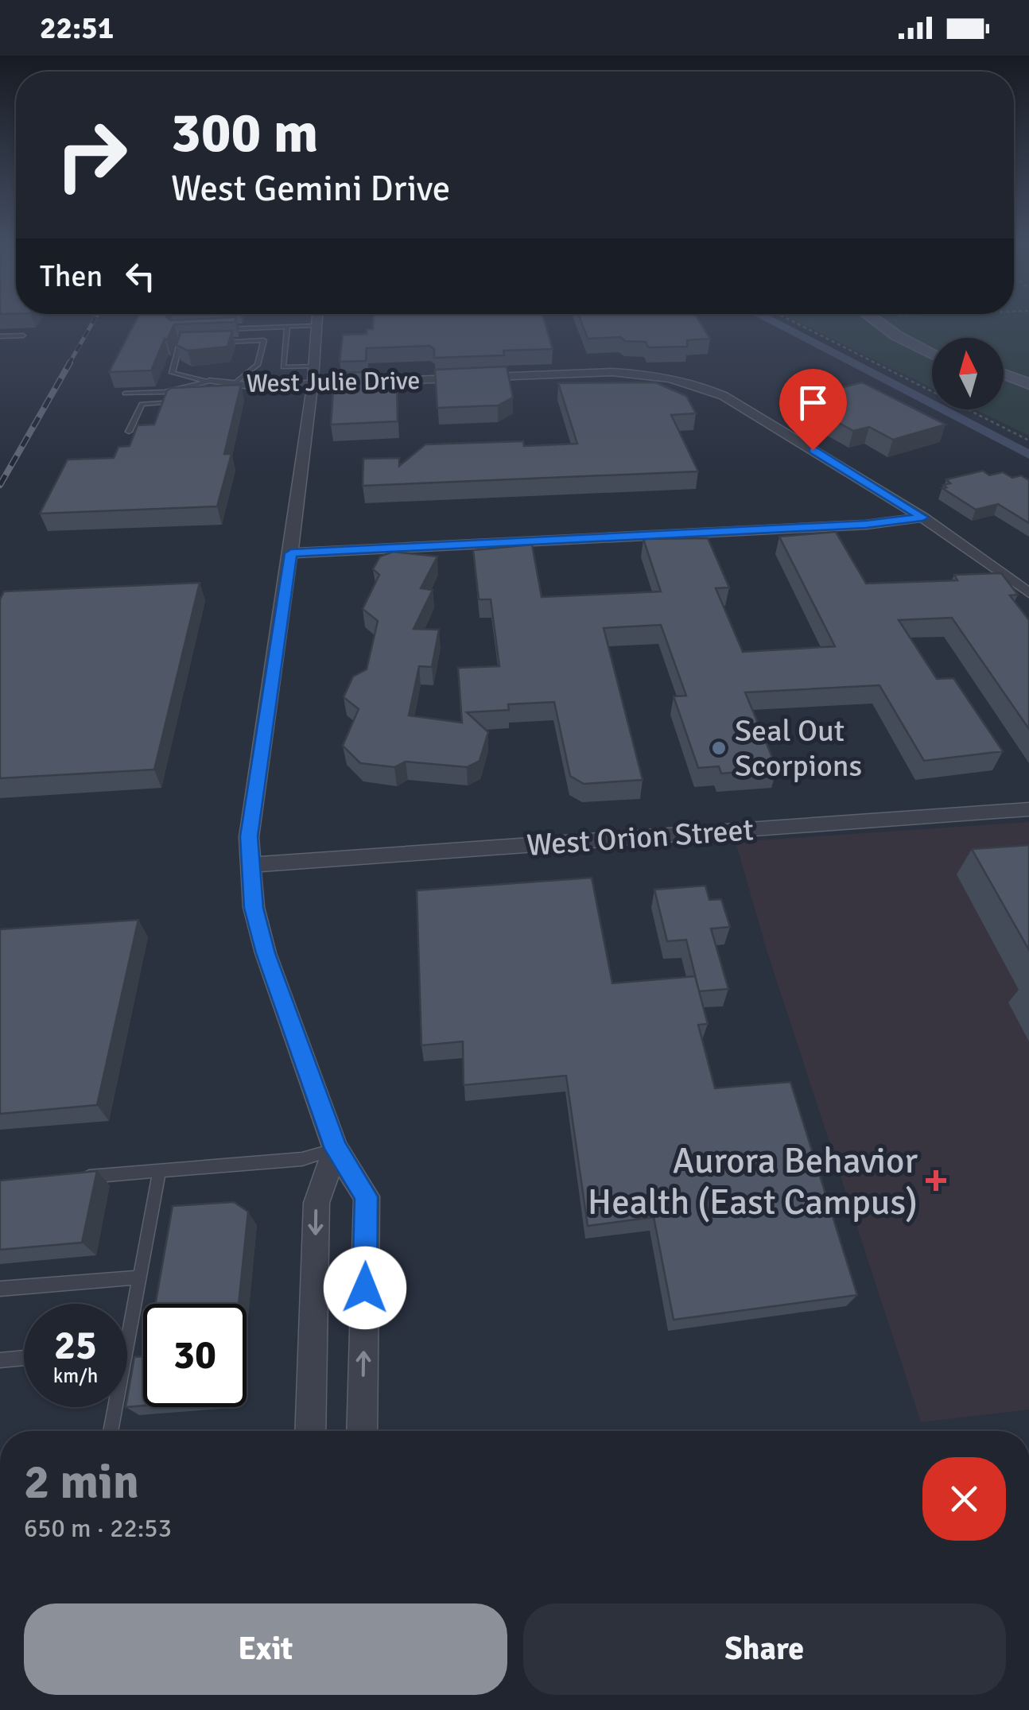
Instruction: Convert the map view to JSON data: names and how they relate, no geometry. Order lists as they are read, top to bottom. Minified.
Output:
{"streets":{"street":["West Julie Drive","West Orion Street"]},"places":{"other":["Seal Out Scorpions"],"health":["Aurora Behavior Health (East Campus)"]},"north":"top","page":{"status":"22:51","turn":["300 m","West Gemini Drive"],"then":"Then","speed":"25 km/h","limit":"30","heading":["2 min","650 m · 22:53"],"buttons":["Exit","Share"]}}
